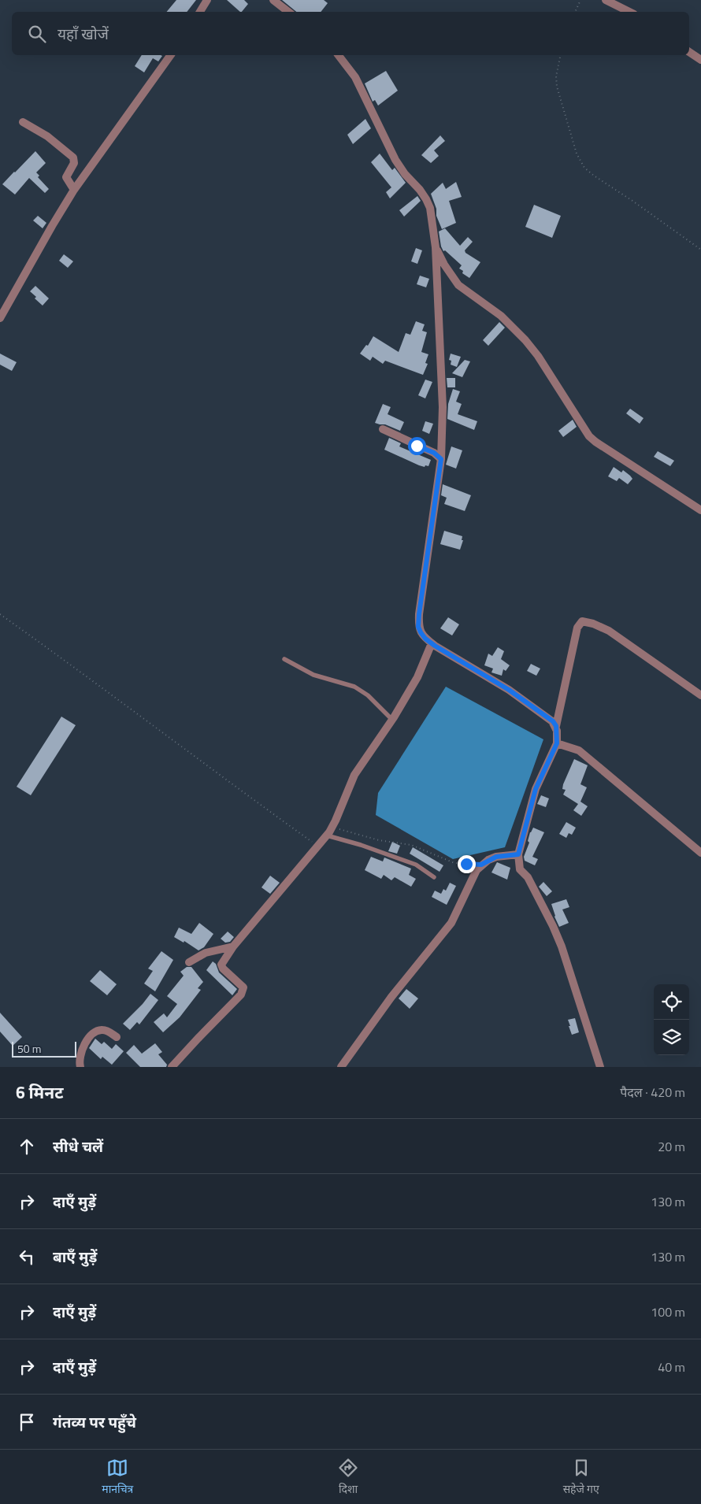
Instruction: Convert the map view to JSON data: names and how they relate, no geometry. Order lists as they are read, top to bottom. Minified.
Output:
{"scale_bar":"50 m","page":{"search":"यहाँ खोजें","scale":"50 m","heading":["6 मिनट","पैदल · 420 m"],"list":[["सीधे चलें","20 m"],["दाएँ मुड़ें","130 m"],["बाएँ मुड़ें","130 m"],["दाएँ मुड़ें","100 m"],["दाएँ मुड़ें","40 m"],"गंतव्य पर पहुँचे"],"nav":["मानचित्र","दिशा","सहेजे गए"]}}
